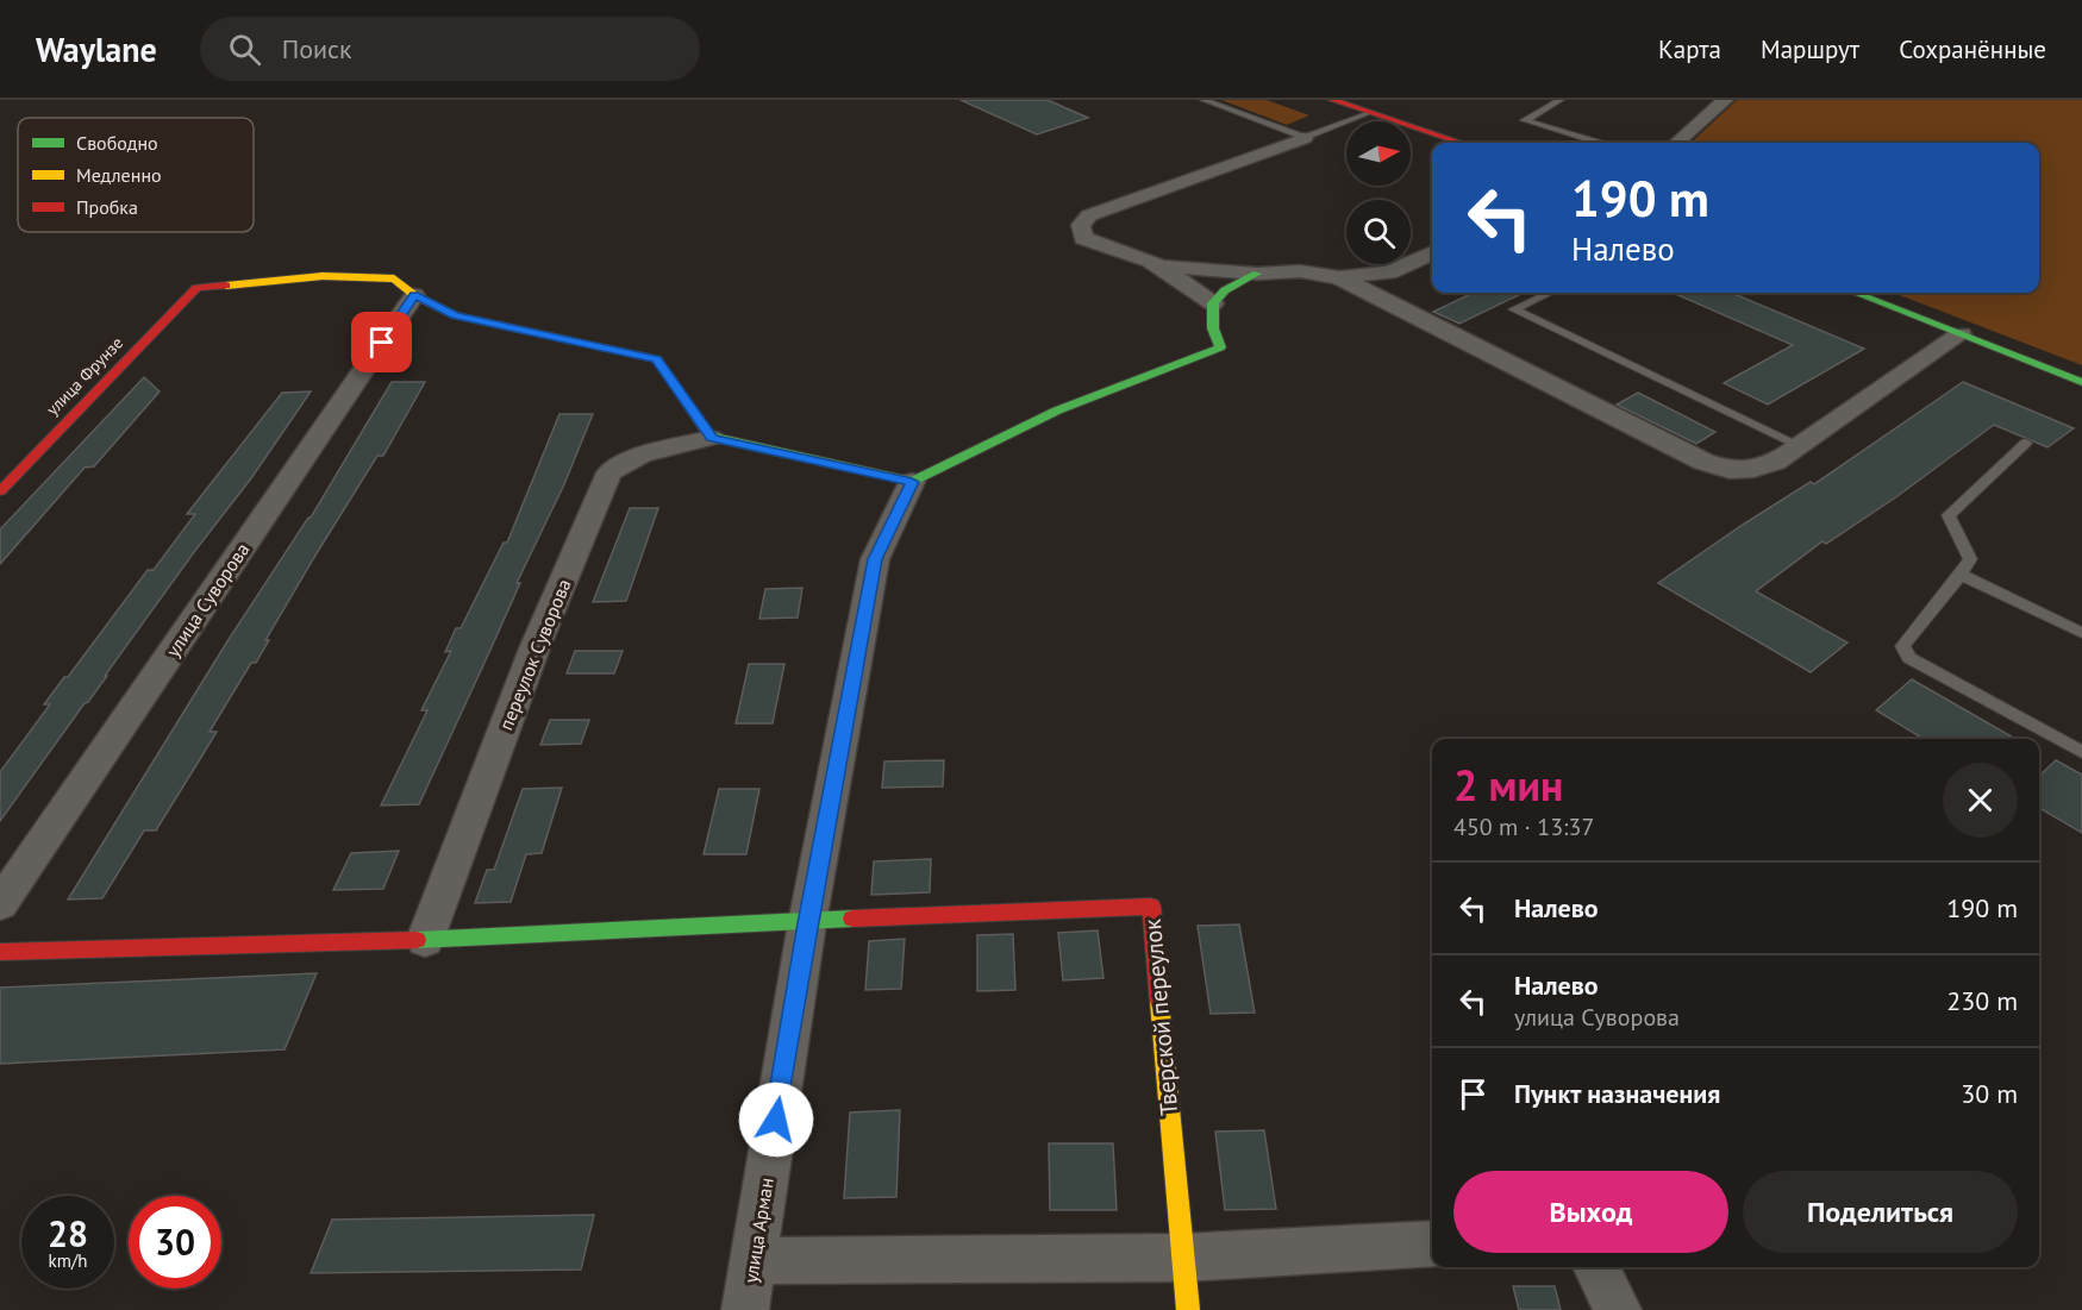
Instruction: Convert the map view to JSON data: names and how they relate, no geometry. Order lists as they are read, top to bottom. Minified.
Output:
{"streets":{"street":["улица Фрунзе","улица Суворова","переулок Суворова","Тверской переулок","улица Арман"]},"crossings":[["улица Фрунзе","улица Суворова"],["Тверской переулок","улица Арман"]],"legend":["Свободно","Медленно","Пробка"],"north":"right","page":{"header":"Waylane","search":"Поиск","nav":["Карта","Маршрут","Сохранённые"],"turn":["190 m","Налево"],"heading":["2 мин","450 m · 13:37"],"list":[{"name":"Налево","value":"190 m"},{"name":"Налево","note":"улица Суворова","value":"230 m"},{"name":"Пункт назначения","value":"30 m"}],"buttons":["Выход","Поделиться"],"speed":"28 km/h","limit":"30"}}
